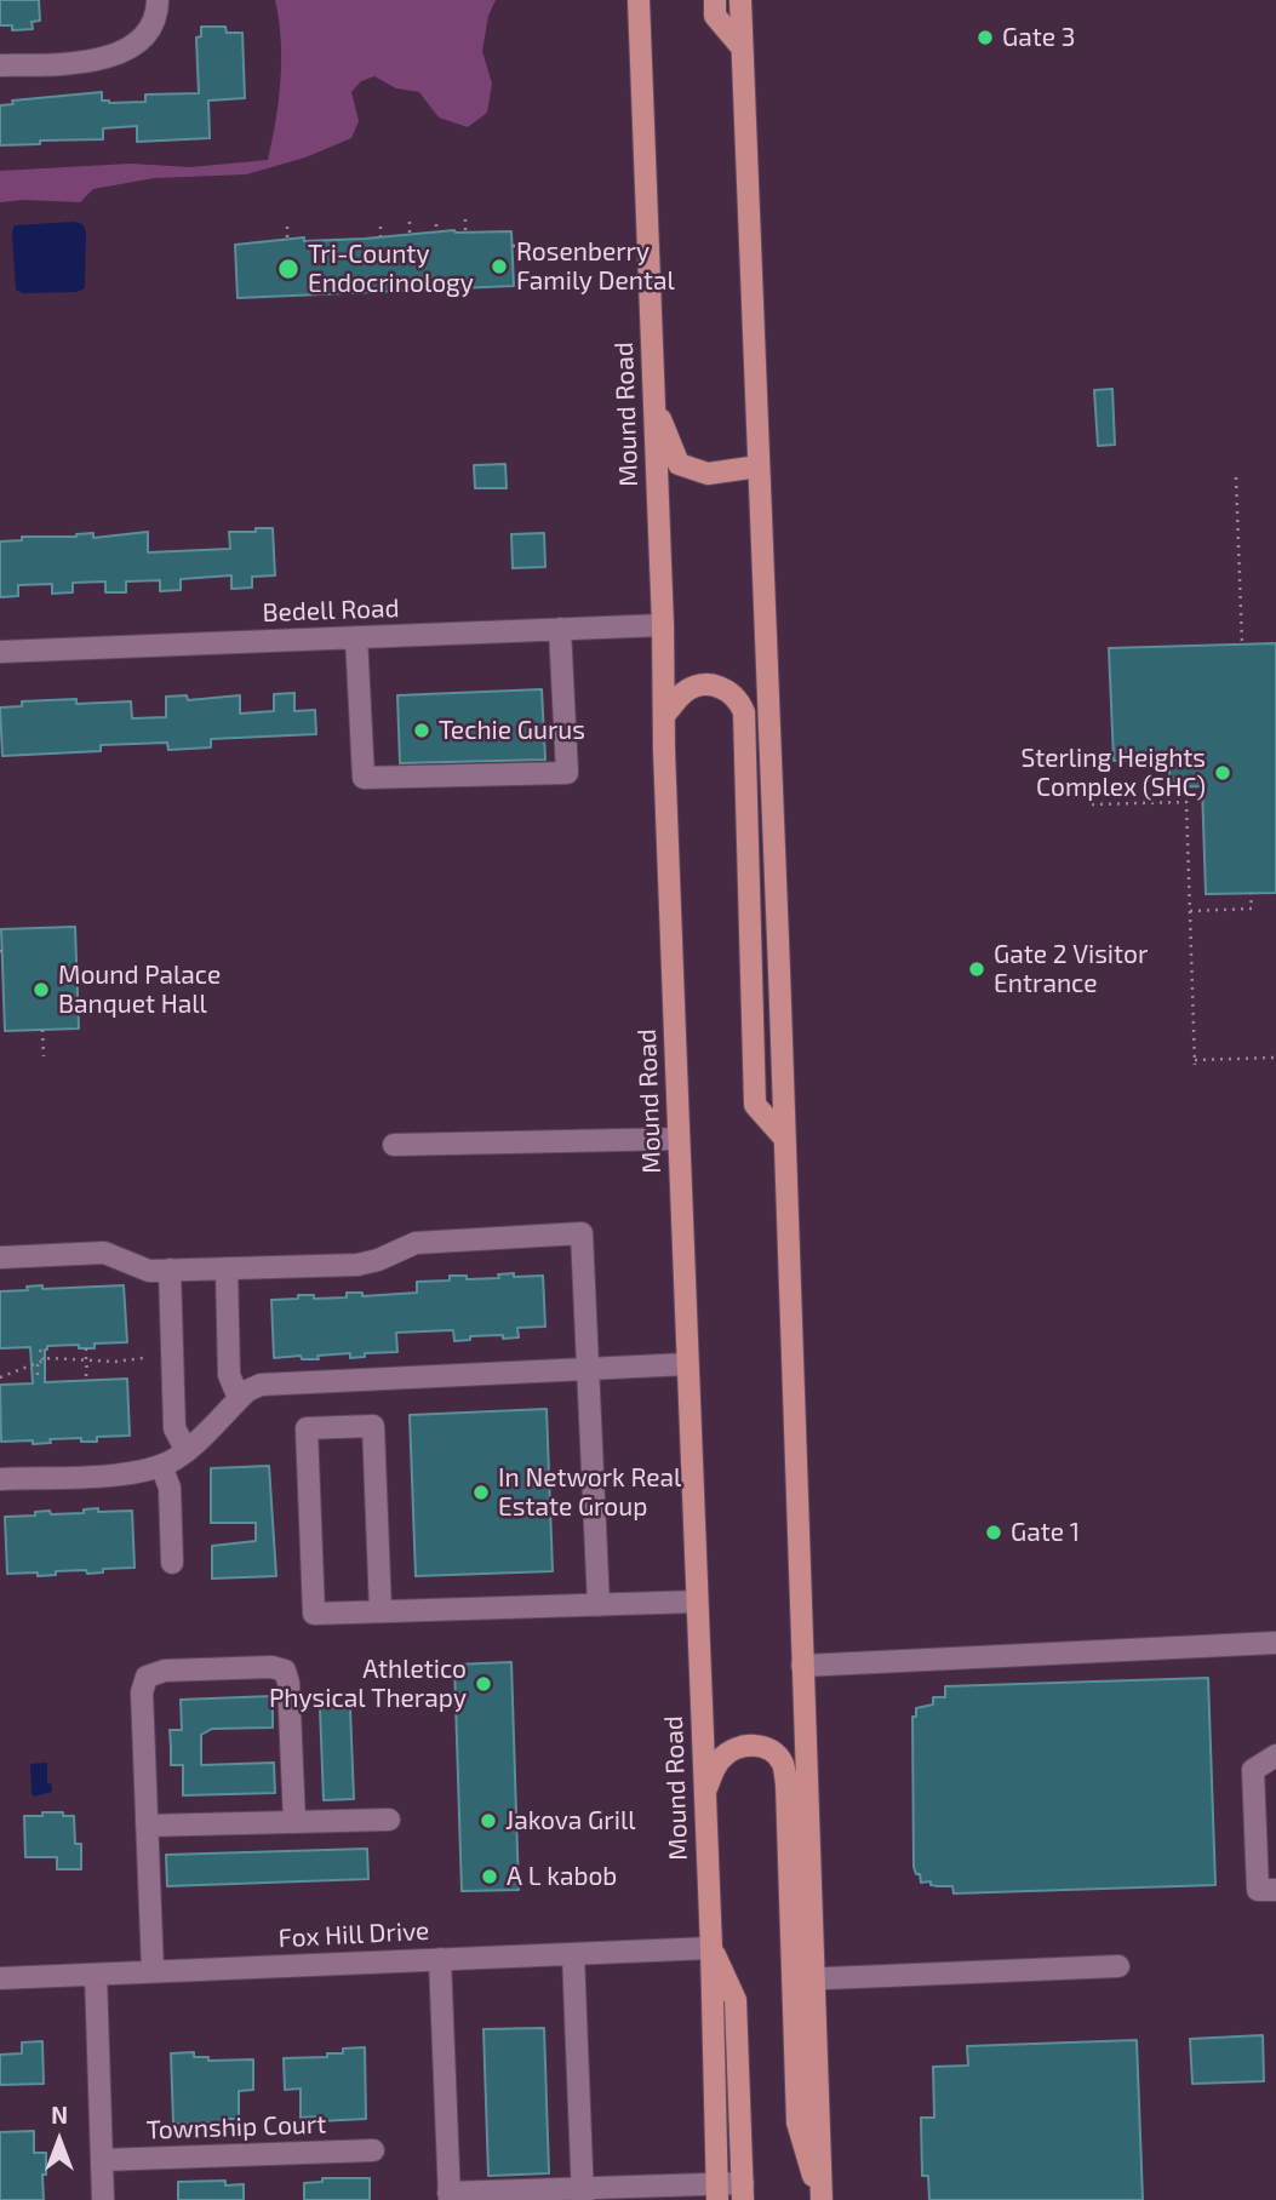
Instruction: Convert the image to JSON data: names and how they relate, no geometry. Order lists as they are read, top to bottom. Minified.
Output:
{"streets":{"main road":["Mound Road"],"street":["Bedell Road","Fox Hill Drive","Township Court"]},"crossings":[["Mound Road","Bedell Road"],["Mound Road","Fox Hill Drive"]],"places":["Gate 3","Rosenberry Family Dental","Tri-County Endocrinology","Techie Gurus","Sterling Heights Complex (SHC)","Gate 2 Visitor Entrance","Mound Palace Banquet Hall","In Network Real Estate Group","Gate 1","Athletico Physical Therapy","Jakova Grill","A L kabob"],"north":"top"}
